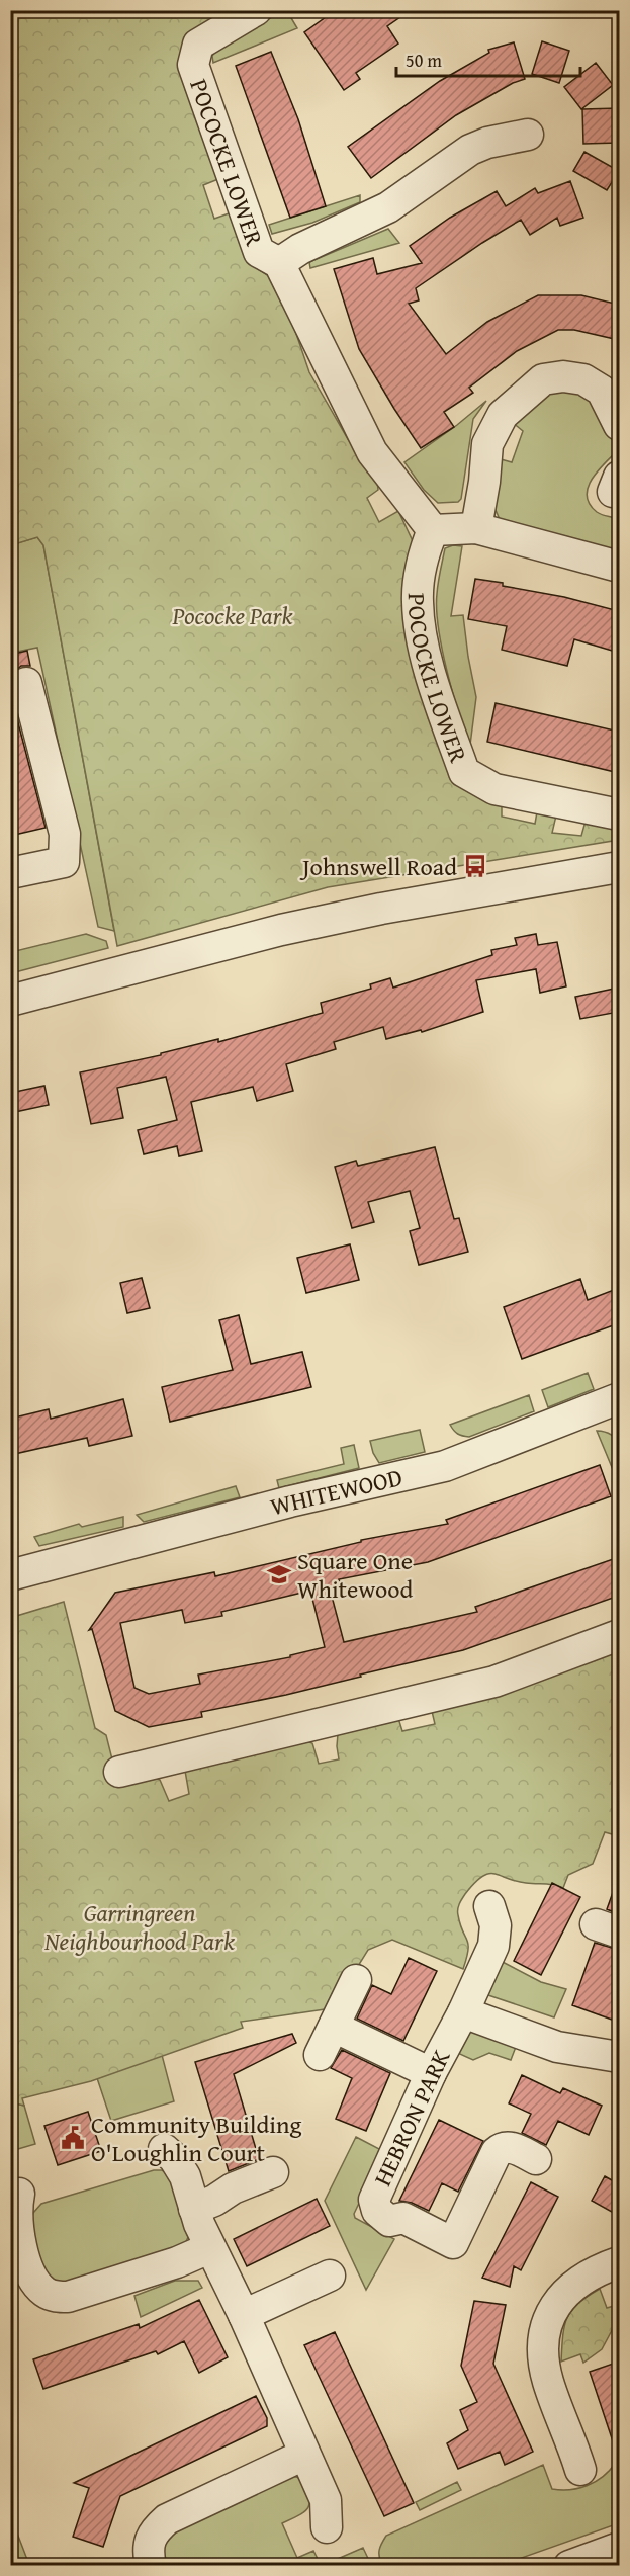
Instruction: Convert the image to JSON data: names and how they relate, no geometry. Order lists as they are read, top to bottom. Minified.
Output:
{"streets":{"street":["POCOCKE LOWER","WHITEWOOD","HEBRON PARK"]},"parks":["Pococke Park","Garringreen Neighbourhood Park"],"places":{"bus stop":["Johnswell Road"],"school or university":["Square One Whitewood"],"public building":["Community Building O'Loughlin Court"]},"scale_bar":"50 m"}
